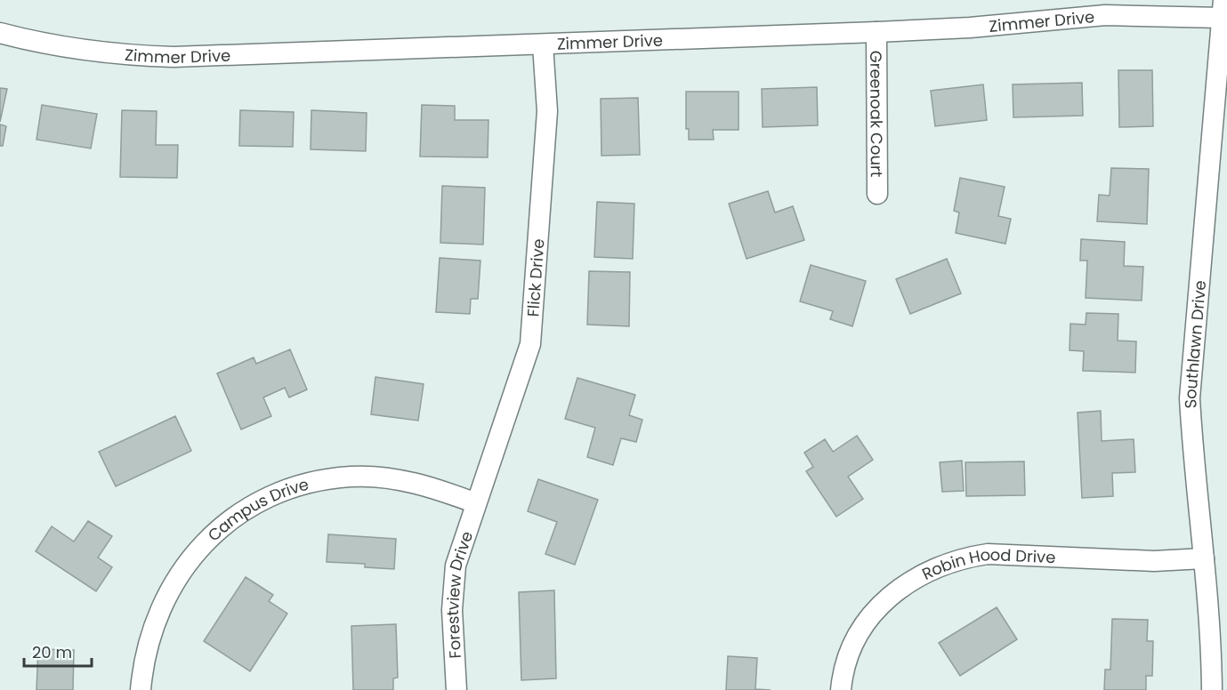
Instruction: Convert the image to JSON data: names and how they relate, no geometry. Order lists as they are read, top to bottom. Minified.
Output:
{"streets":{"street":["Zimmer Drive","Greenoak Court","Flick Drive","Southlawn Drive","Campus Drive","Robin Hood Drive","Forestview Drive"]},"crossings":[["Zimmer Drive","Greenoak Court"],["Zimmer Drive","Flick Drive"],["Zimmer Drive","Southlawn Drive"],["Flick Drive","Campus Drive"],["Flick Drive","Forestview Drive"],["Southlawn Drive","Robin Hood Drive"],["Campus Drive","Forestview Drive"]],"scale_bar":"20 m"}
